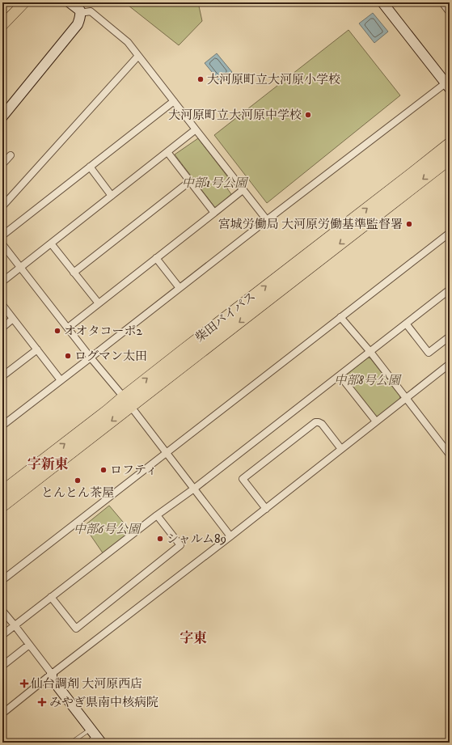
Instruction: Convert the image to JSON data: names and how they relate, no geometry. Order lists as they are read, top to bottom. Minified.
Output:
{"streets":{"highway":["柴田バイパス"]},"districts":["字新東","字東"],"parks":["中部1号公園","中部8号公園","中部6号公園"],"places":{"other":["大河原町立大河原小学校","大河原町立大河原中学校","宮城労働局 大河原労働基準監督署","オオタコーポ2","ログマン太田","ロフティ","とんとん茶屋","シャルム89"],"health":["仙台調剤 大河原西店","みやぎ県南中核病院"]}}
